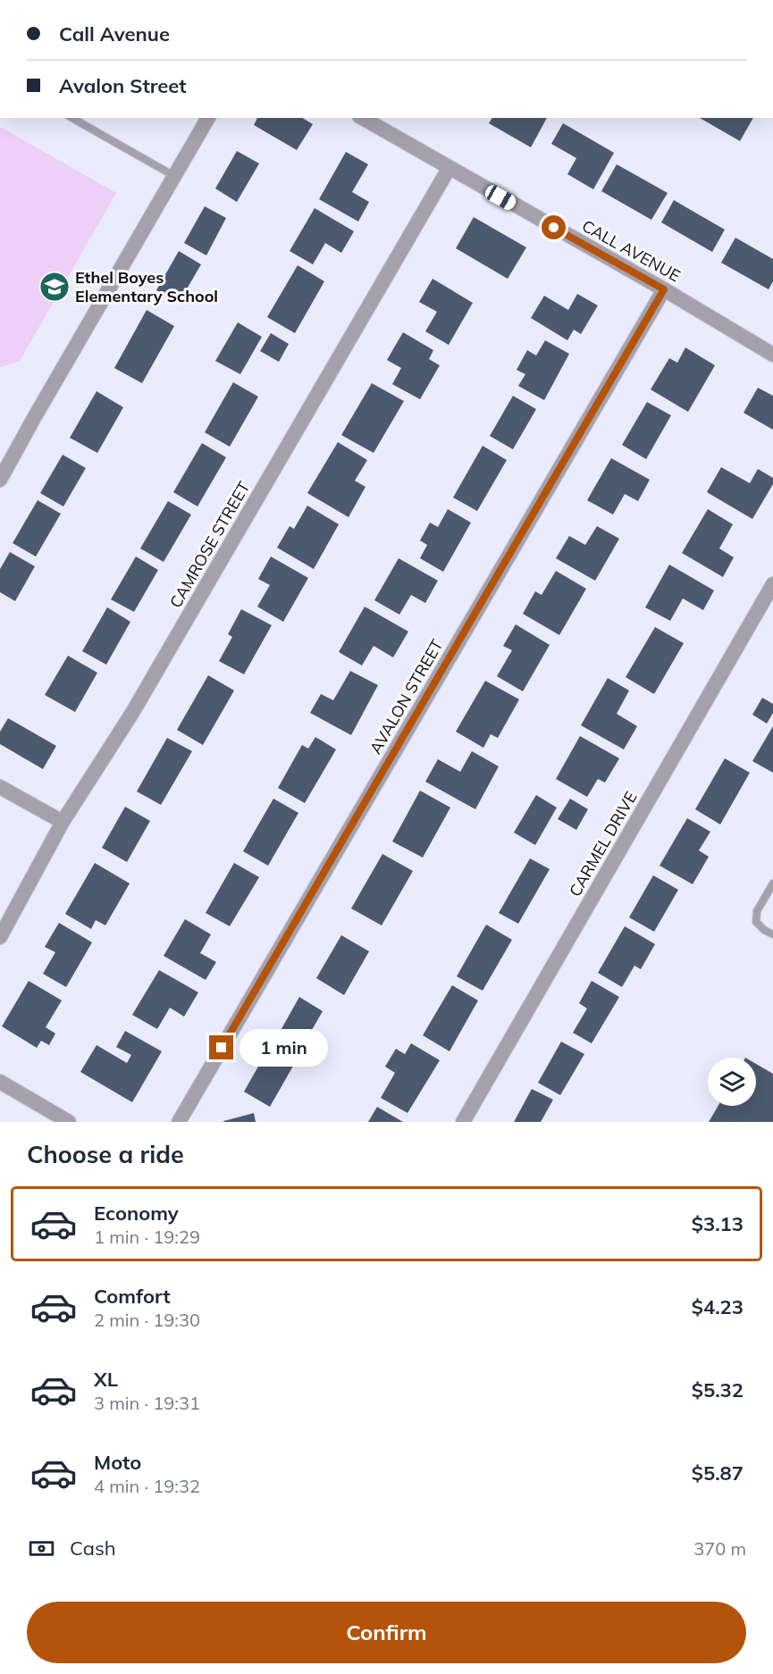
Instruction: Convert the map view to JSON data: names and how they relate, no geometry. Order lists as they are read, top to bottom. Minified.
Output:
{"streets":{"street":["CALL AVENUE","CAMROSE STREET","AVALON STREET","CARMEL DRIVE"]},"crossings":[["CALL AVENUE","CAMROSE STREET"],["CALL AVENUE","AVALON STREET"]],"places":{"school or university":["Ethel Boyes Elementary School"]},"page":{"banner":["Call Avenue","Avalon Street"],"bubble":"1 min","heading":"Choose a ride","list":[{"name":"Economy","note":"1 min · 19:29","value":"$3.13"},{"name":"Comfort","note":"2 min · 19:30","value":"$4.23"},{"name":"XL","note":"3 min · 19:31","value":"$5.32"},{"name":"Moto","note":"4 min · 19:32","value":"$5.87"}],"pay":["Cash","370 m"],"buttons":"Confirm"}}
